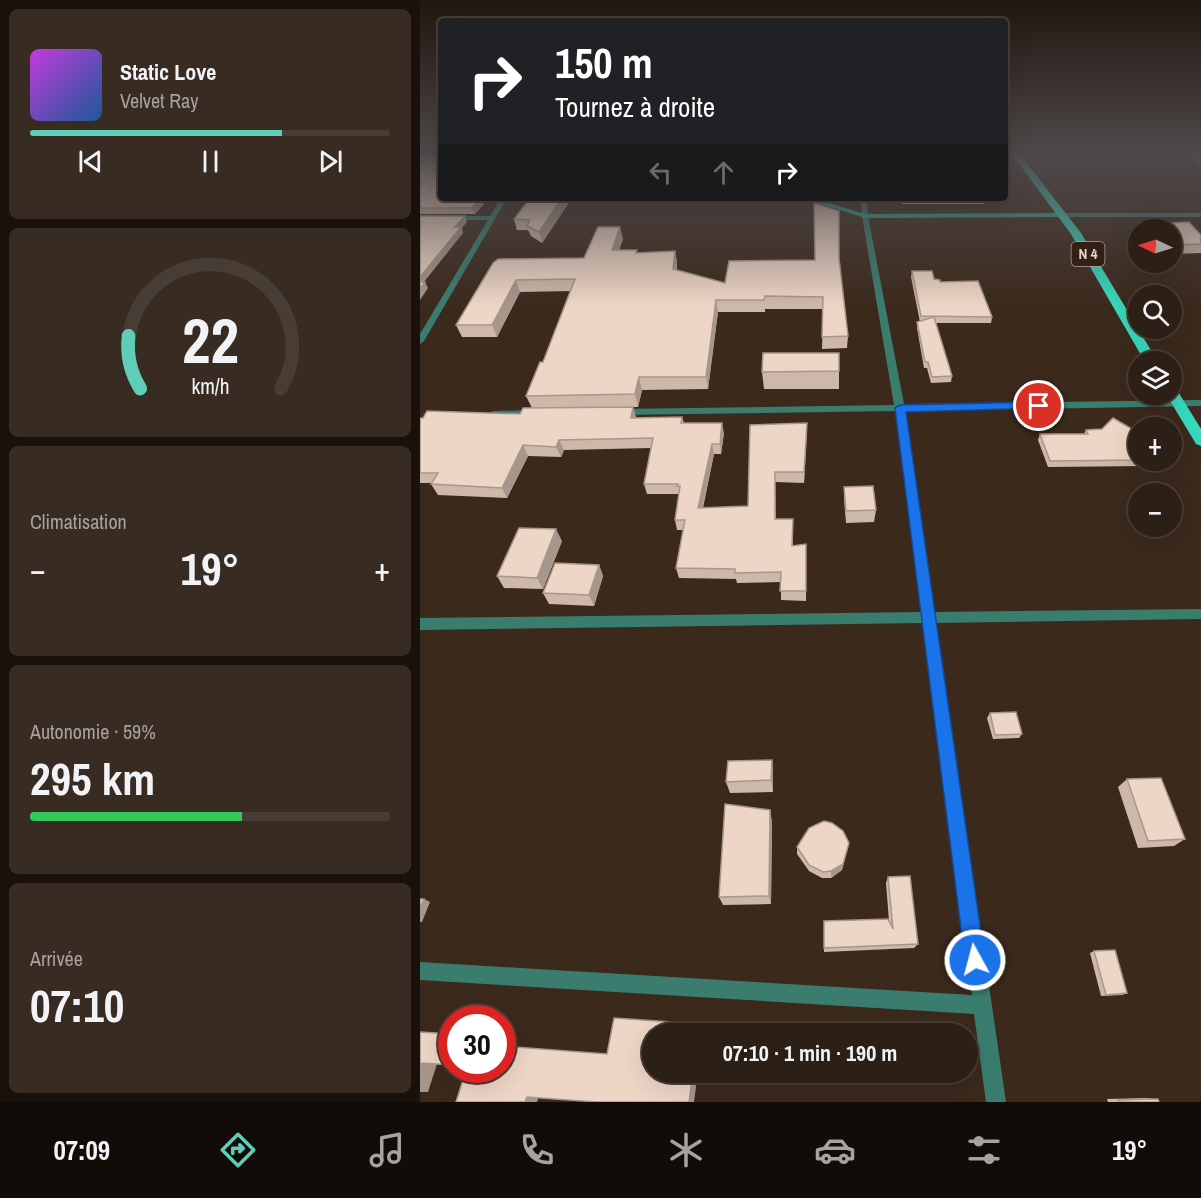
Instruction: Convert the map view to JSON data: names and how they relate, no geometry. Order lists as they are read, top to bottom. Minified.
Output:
{"streets":{"highway":["N 4"]},"north":"left","page":{"turn":["150 m","Tournez à droite"],"song":["Static Love","Velvet Ray"],"map_buttons":["+","−"],"tile":["Climatisation",["Autonomie · 59%","295 km"],["Arrivée","07:10"]],"heat":["−","19°","+"],"limit":"30","trip":"07:10 · 1 min · 190 m","tabs":["07:09","19°"],"gauge":["22","km/h"]}}
